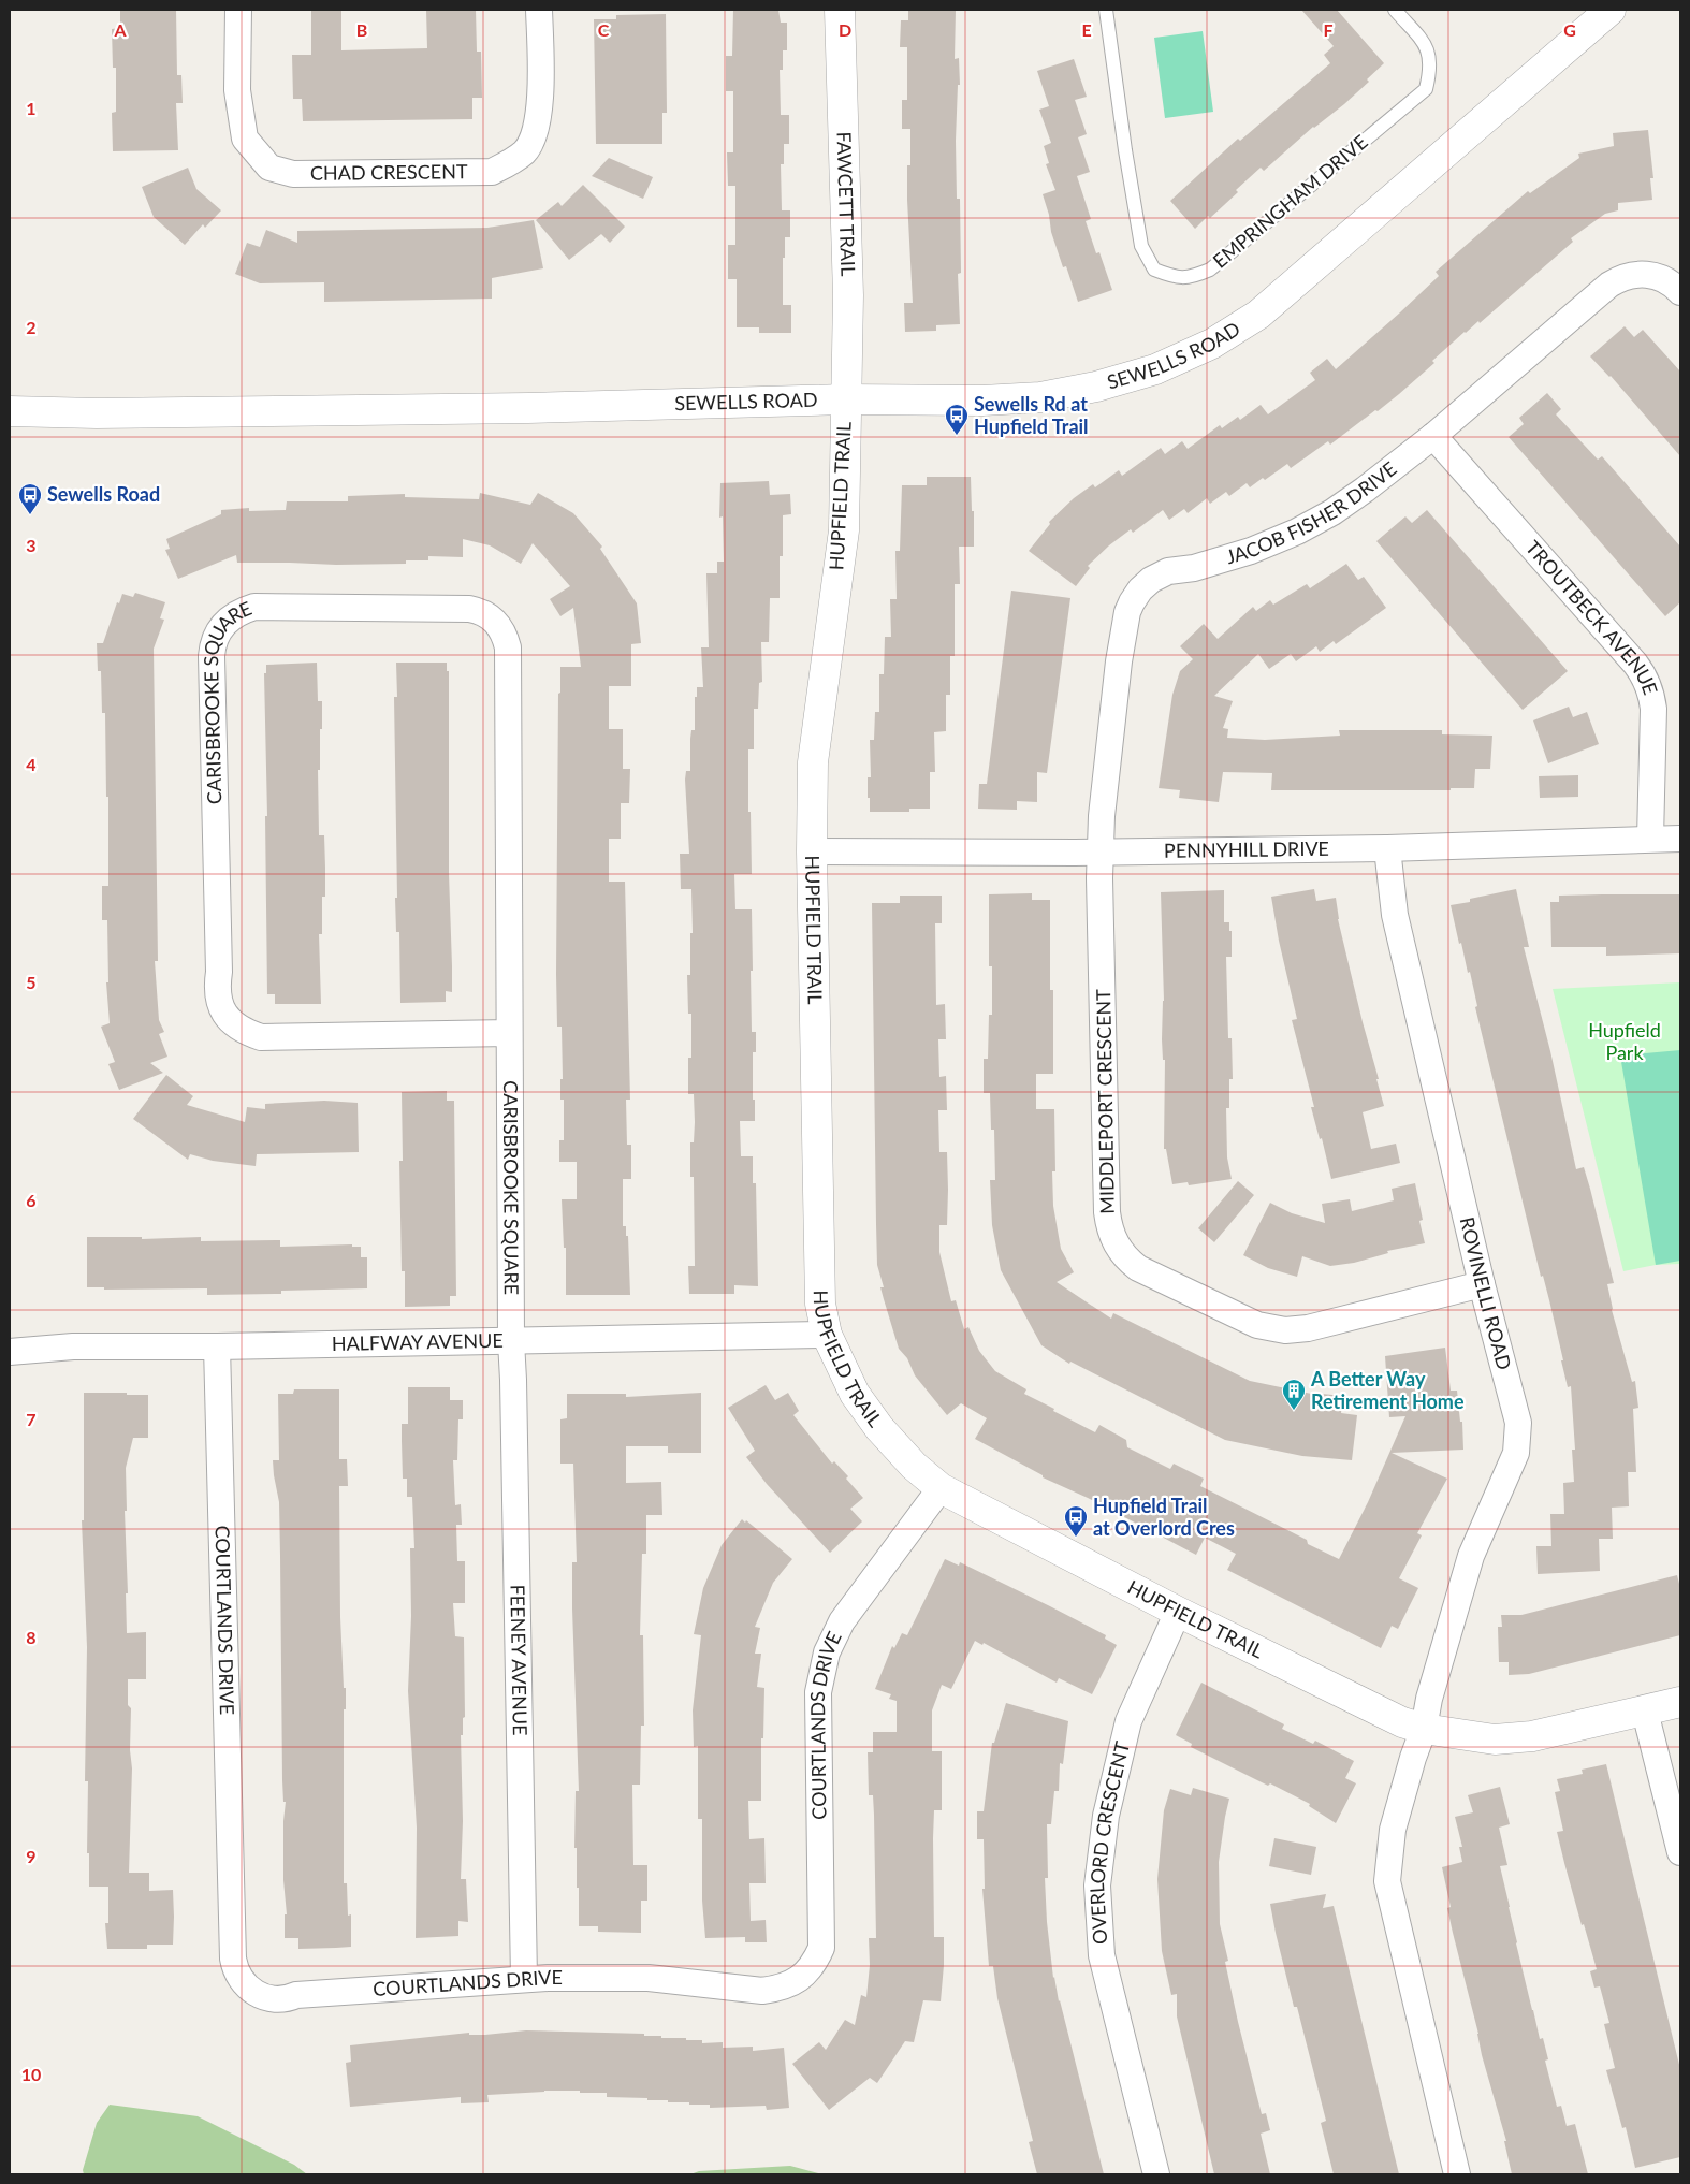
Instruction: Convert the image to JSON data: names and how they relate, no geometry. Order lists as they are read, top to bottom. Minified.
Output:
{"streets":{"street":["CHAD CRESCENT","FAWCETT TRAIL","SEWELLS ROAD","HUPFIELD TRAIL","JACOB FISHER DRIVE","TROUTBECK AVENUE","CARISBROOKE SQUARE","PENNYHILL DRIVE","MIDDLEPORT CRESCENT","ROVINELLI ROAD","HALFWAY AVENUE","COURTLANDS DRIVE","FEENEY AVENUE","OVERLORD CRESCENT"],"lane":["EMPRINGHAM DRIVE"]},"crossings":[["FAWCETT TRAIL","SEWELLS ROAD"],["FAWCETT TRAIL","HUPFIELD TRAIL"],["SEWELLS ROAD","HUPFIELD TRAIL"],["HUPFIELD TRAIL","PENNYHILL DRIVE"],["HUPFIELD TRAIL","ROVINELLI ROAD"],["HUPFIELD TRAIL","HALFWAY AVENUE"],["HUPFIELD TRAIL","COURTLANDS DRIVE"],["HUPFIELD TRAIL","OVERLORD CRESCENT"],["JACOB FISHER DRIVE","TROUTBECK AVENUE"],["JACOB FISHER DRIVE","PENNYHILL DRIVE"],["JACOB FISHER DRIVE","MIDDLEPORT CRESCENT"],["TROUTBECK AVENUE","PENNYHILL DRIVE"],["CARISBROOKE SQUARE","HALFWAY AVENUE"],["CARISBROOKE SQUARE","FEENEY AVENUE"],["PENNYHILL DRIVE","MIDDLEPORT CRESCENT"],["PENNYHILL DRIVE","ROVINELLI ROAD"],["MIDDLEPORT CRESCENT","ROVINELLI ROAD"],["HALFWAY AVENUE","COURTLANDS DRIVE"],["HALFWAY AVENUE","FEENEY AVENUE"],["COURTLANDS DRIVE","FEENEY AVENUE"]],"parks":["Hupfield Park"],"places":{"bus stop":["Sewells Rd at Hupfield Trail","Sewells Road","Hupfield Trail at Overlord Cres"],"building":["A Better Way Retirement Home"]},"grid":{"columns":["A","B","C","D","E","F","G"],"rows":["1","2","3","4","5","6","7","8","9","10"]}}
